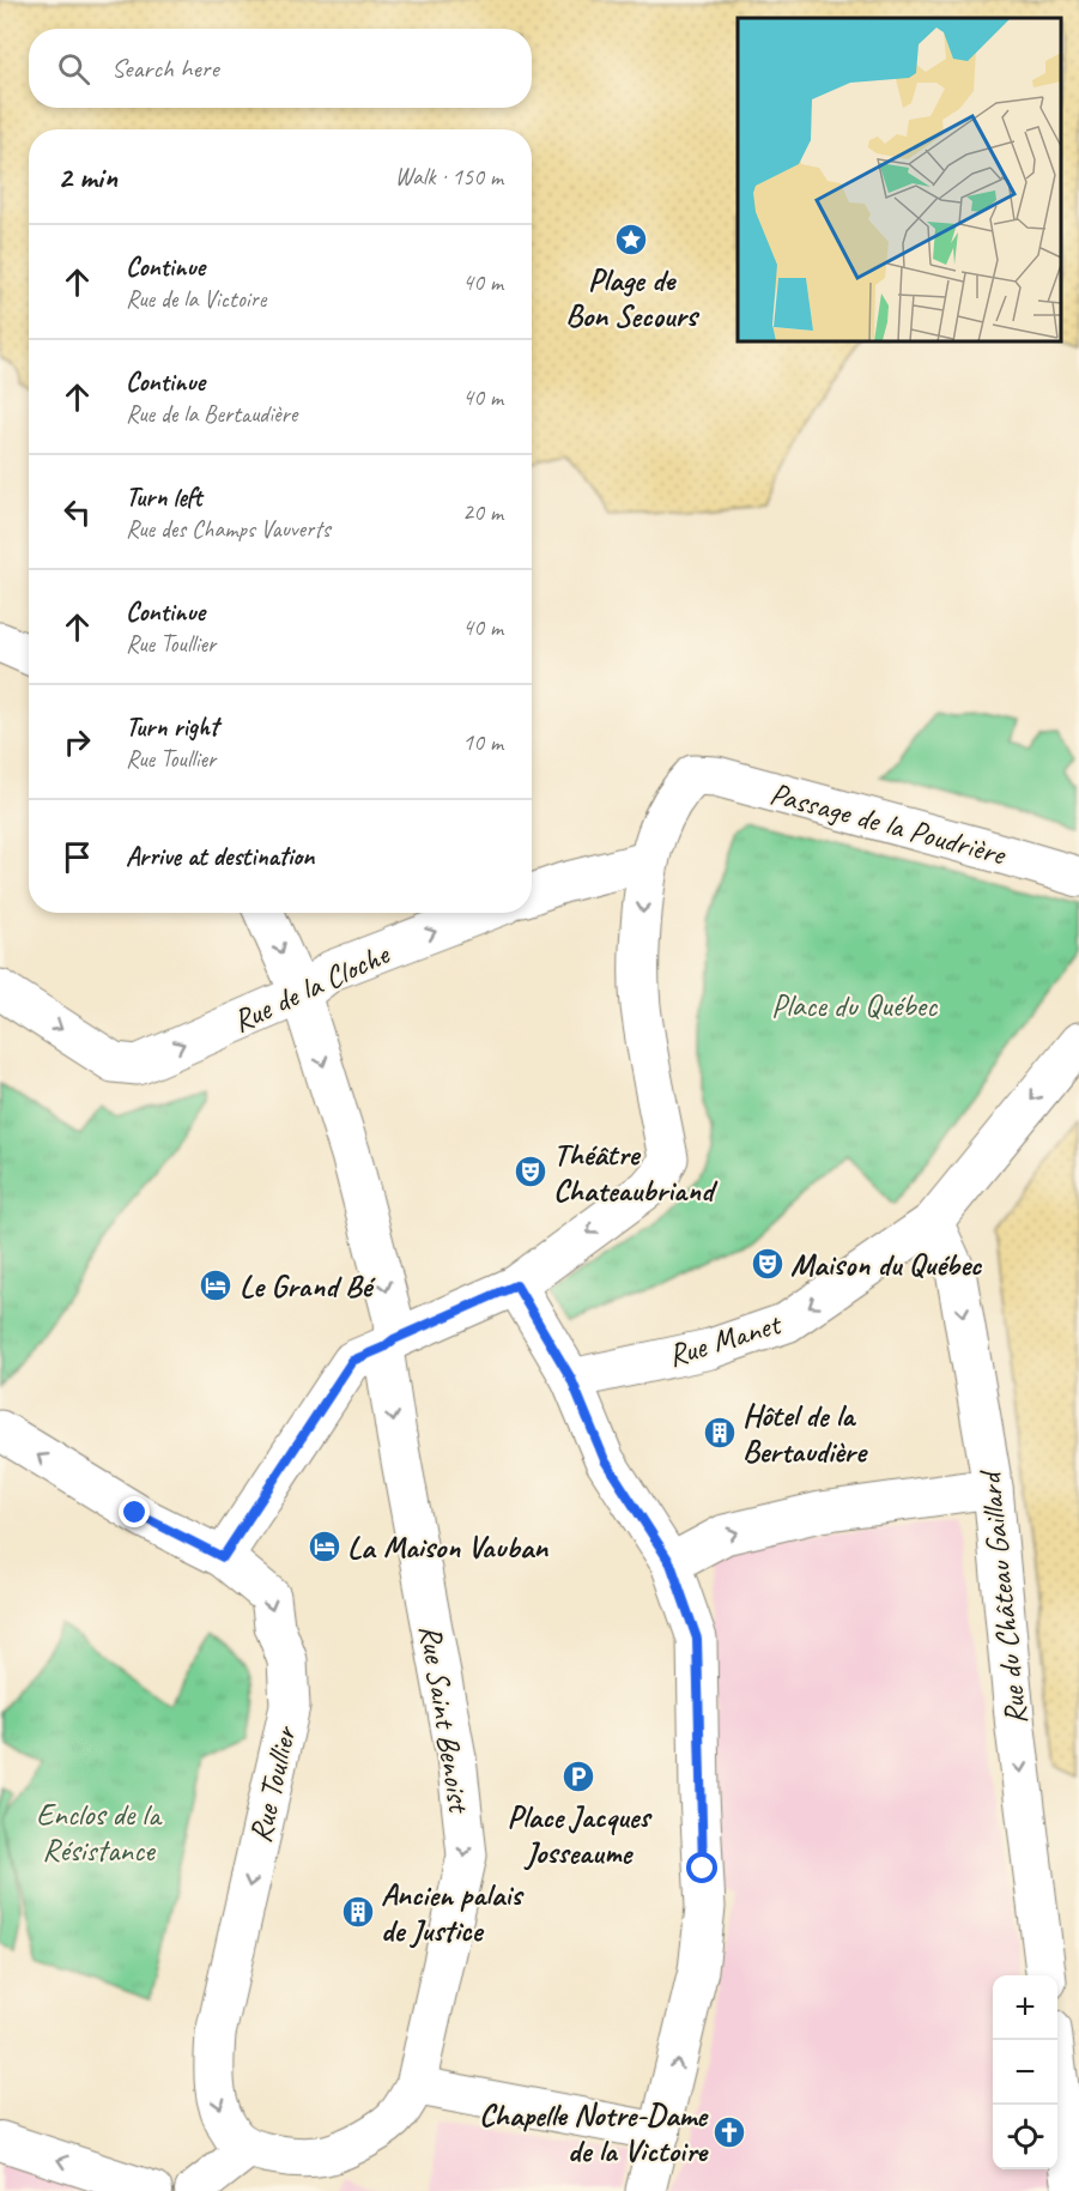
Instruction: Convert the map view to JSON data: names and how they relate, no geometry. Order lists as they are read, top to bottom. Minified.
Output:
{"streets":{"street":["Passage de la Poudrière","Rue de la Cloche","Rue Manet","Rue du Château Gaillard","Rue Saint Benoist","Rue Toullier"]},"crossings":[["Rue de la Cloche","Rue Saint Benoist"],["Rue Manet","Rue du Château Gaillard"],["Rue Saint Benoist","Rue Toullier"]],"one_way":["Rue de la Cloche"],"parks":["Place du Québec","Enclos de la Résistance"],"places":{"place":["Plage de Bon Secours"],"theatre":["Théâtre Chateaubriand","Maison du Québec"],"hotel":["Le Grand Bé","La Maison Vauban"],"building":["Hôtel de la Bertaudière","Ancien palais de Justice"],"parking":["Place Jacques Josseaume"],"church":["Chapelle Notre-Dame de la Victoire"]},"page":{"search":"Search here","heading":["2 min","Walk · 150 m"],"list":[["Continue","Rue de la Victoire","40 m"],["Continue","Rue de la Bertaudière","40 m"],["Turn left","Rue des Champs Vauverts","20 m"],["Continue","Rue Toullier","40 m"],["Turn right","Rue Toullier","10 m"],"Arrive at destination"],"map_buttons":["+","−"]}}
